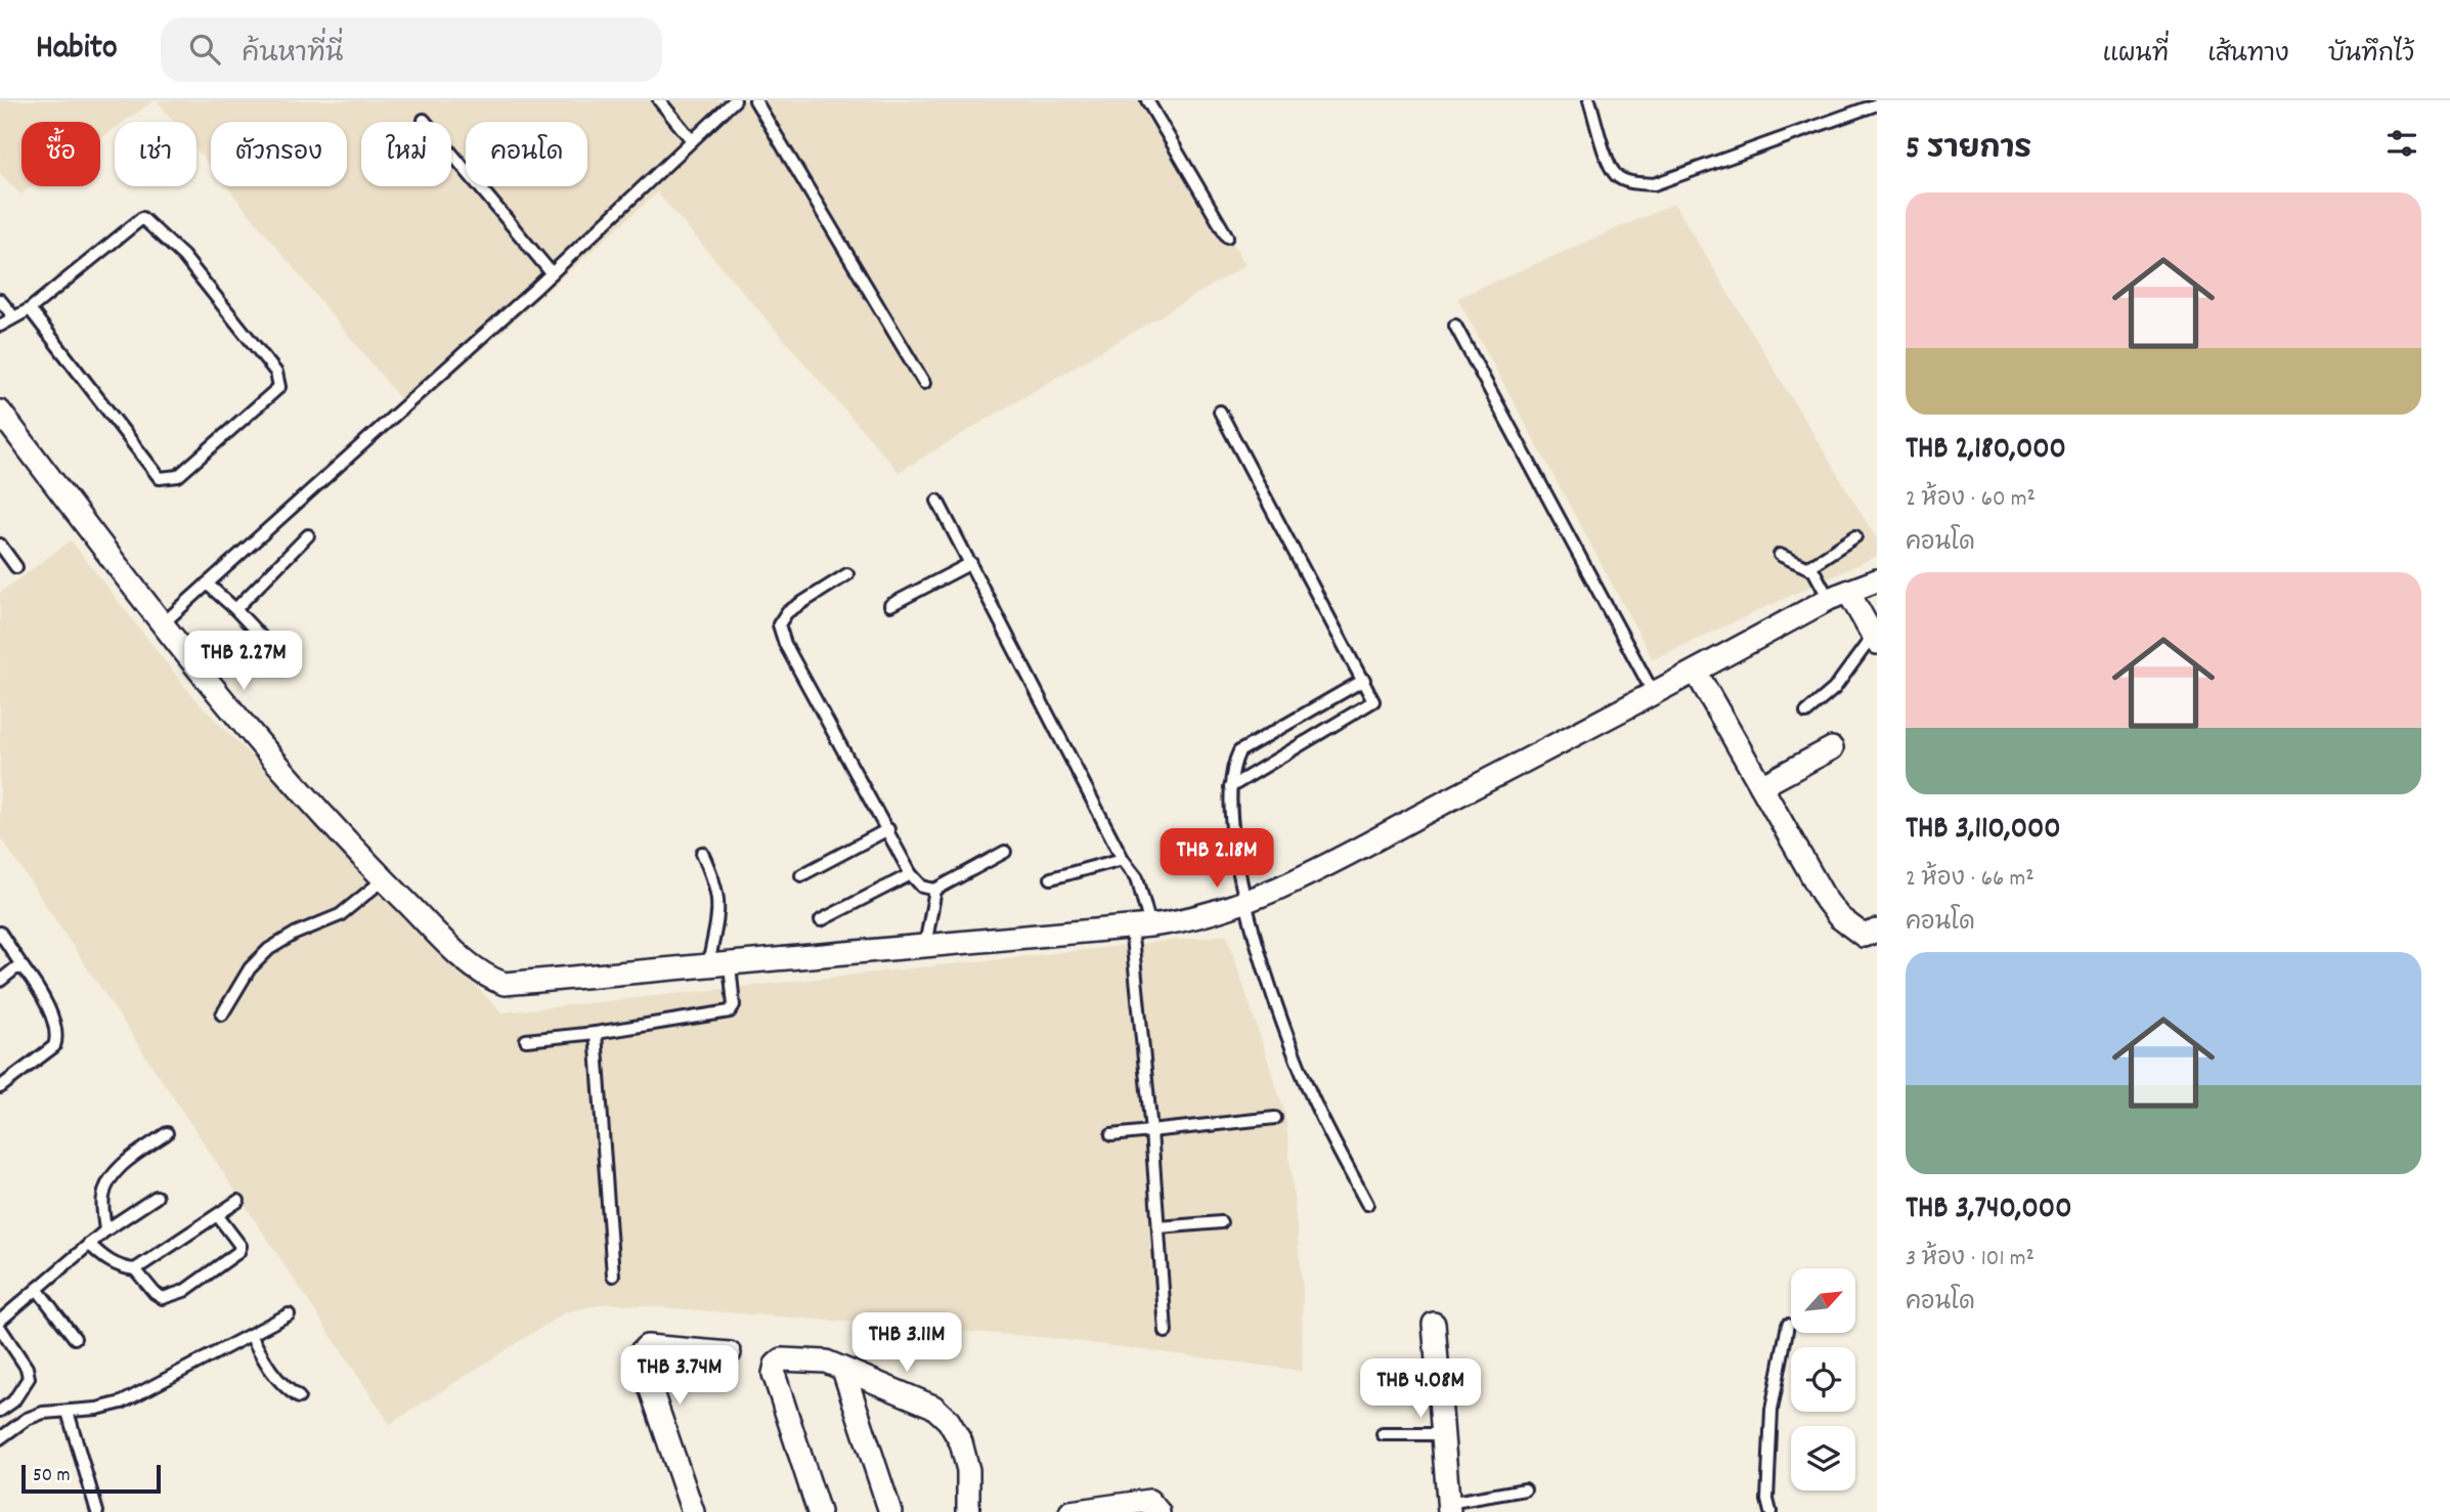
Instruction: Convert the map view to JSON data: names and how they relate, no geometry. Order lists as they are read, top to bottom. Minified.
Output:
{"scale_bar":"50 m","north":"top right","page":{"header":"Habito","search":"ค้นหาที่นี่","nav":["แผนที่","เส้นทาง","บันทึกไว้"],"heading":"5 รายการ","chip":["ซื้อ","เช่า","ตัวกรอง","ใหม่","คอนโด"],"list":[{"name":"THB 2,180,000","note":"2 ห้อง · 60 m² · คอนโด"},{"name":"THB 3,110,000","note":"2 ห้อง · 66 m² · คอนโด"},{"name":"THB 3,740,000","note":"3 ห้อง · 101 m² · คอนโด"}],"price":["THB 2.27M","THB 2.18M","THB 3.11M","THB 3.74M","THB 4.08M"],"scale":"50 m"}}
